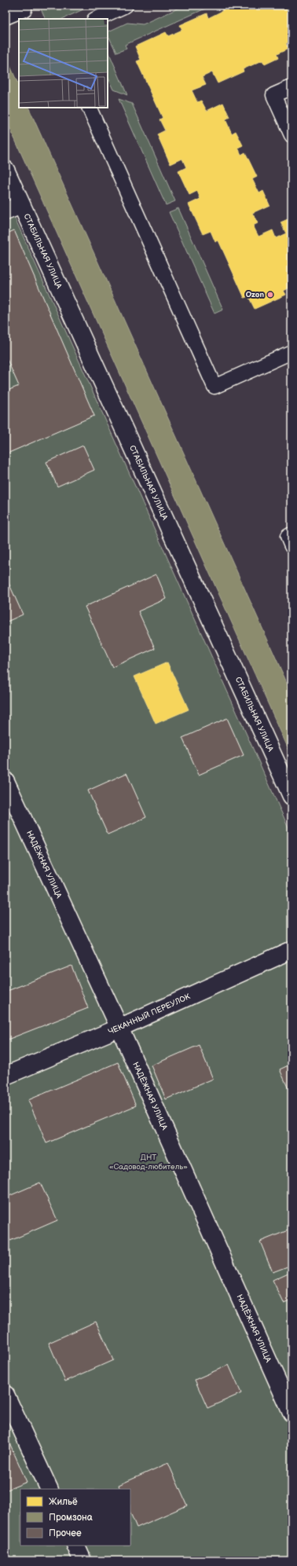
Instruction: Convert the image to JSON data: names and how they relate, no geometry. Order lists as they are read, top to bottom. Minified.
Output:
{"streets":{"street":["СТАБИЛЬНАЯ УЛИЦА","НАДЁЖНАЯ УЛИЦА","ЧЕКАННЫЙ ПЕРЕУЛОК"]},"crossings":[["НАДЁЖНАЯ УЛИЦА","ЧЕКАННЫЙ ПЕРЕУЛОК"]],"parks":["ДНТ «Садовод-любитель»"],"places":["Ozon"],"legend":["Жильё","Промзона","Прочее"]}
